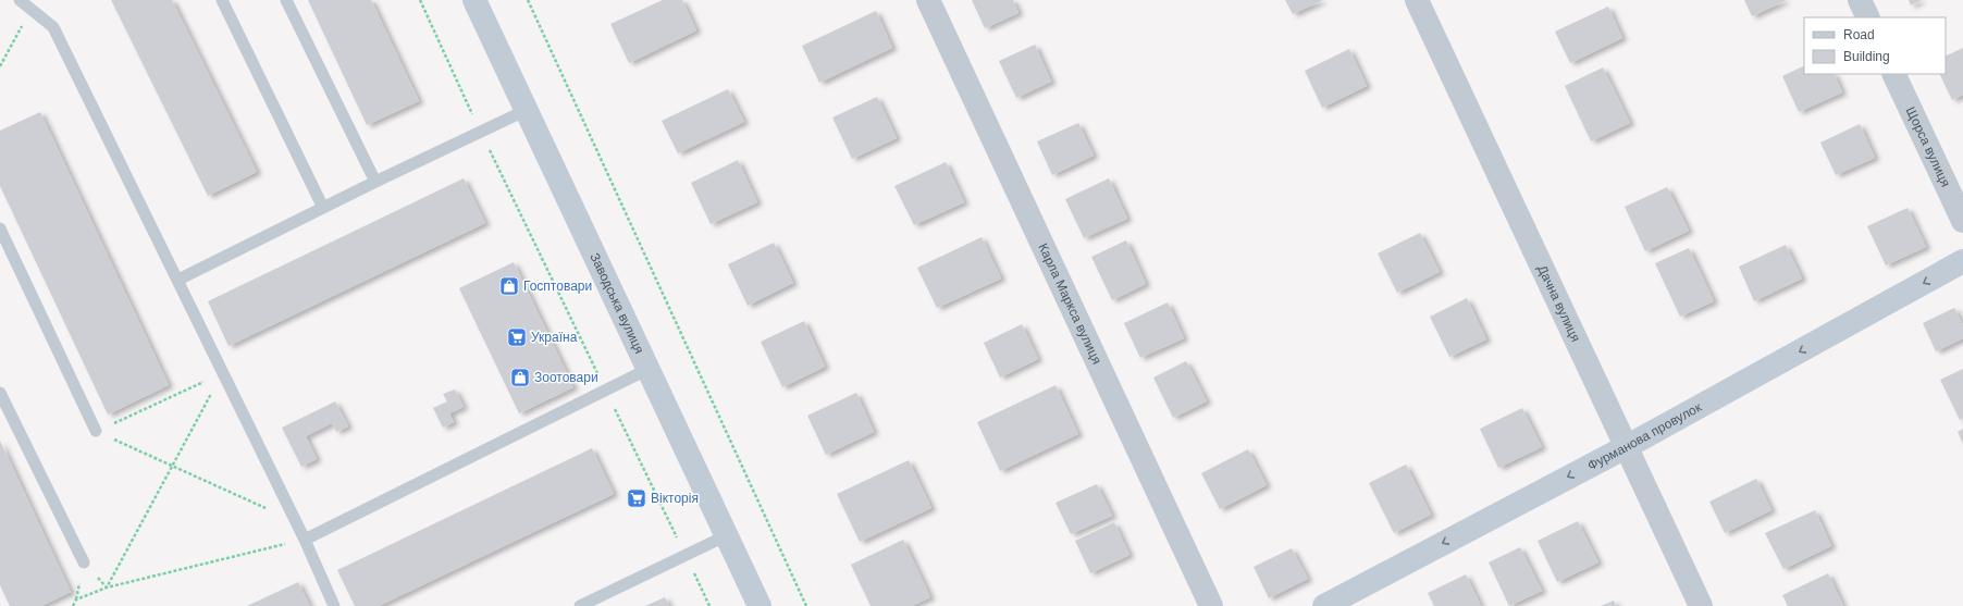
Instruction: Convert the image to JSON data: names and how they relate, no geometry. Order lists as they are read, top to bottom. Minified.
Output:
{"streets":{"street":["Щорса вулиця","Заводська вулиця","Карла Маркса вулиця","Дачна вулиця","Фурманова провулок"]},"crossings":[["Дачна вулиця","Фурманова провулок"]],"one_way":["Фурманова провулок"],"places":{"shop":["Госптовари","Зоотовари"],"supermarket":["Україна","Вікторія"]},"legend":["Road","Building"]}
